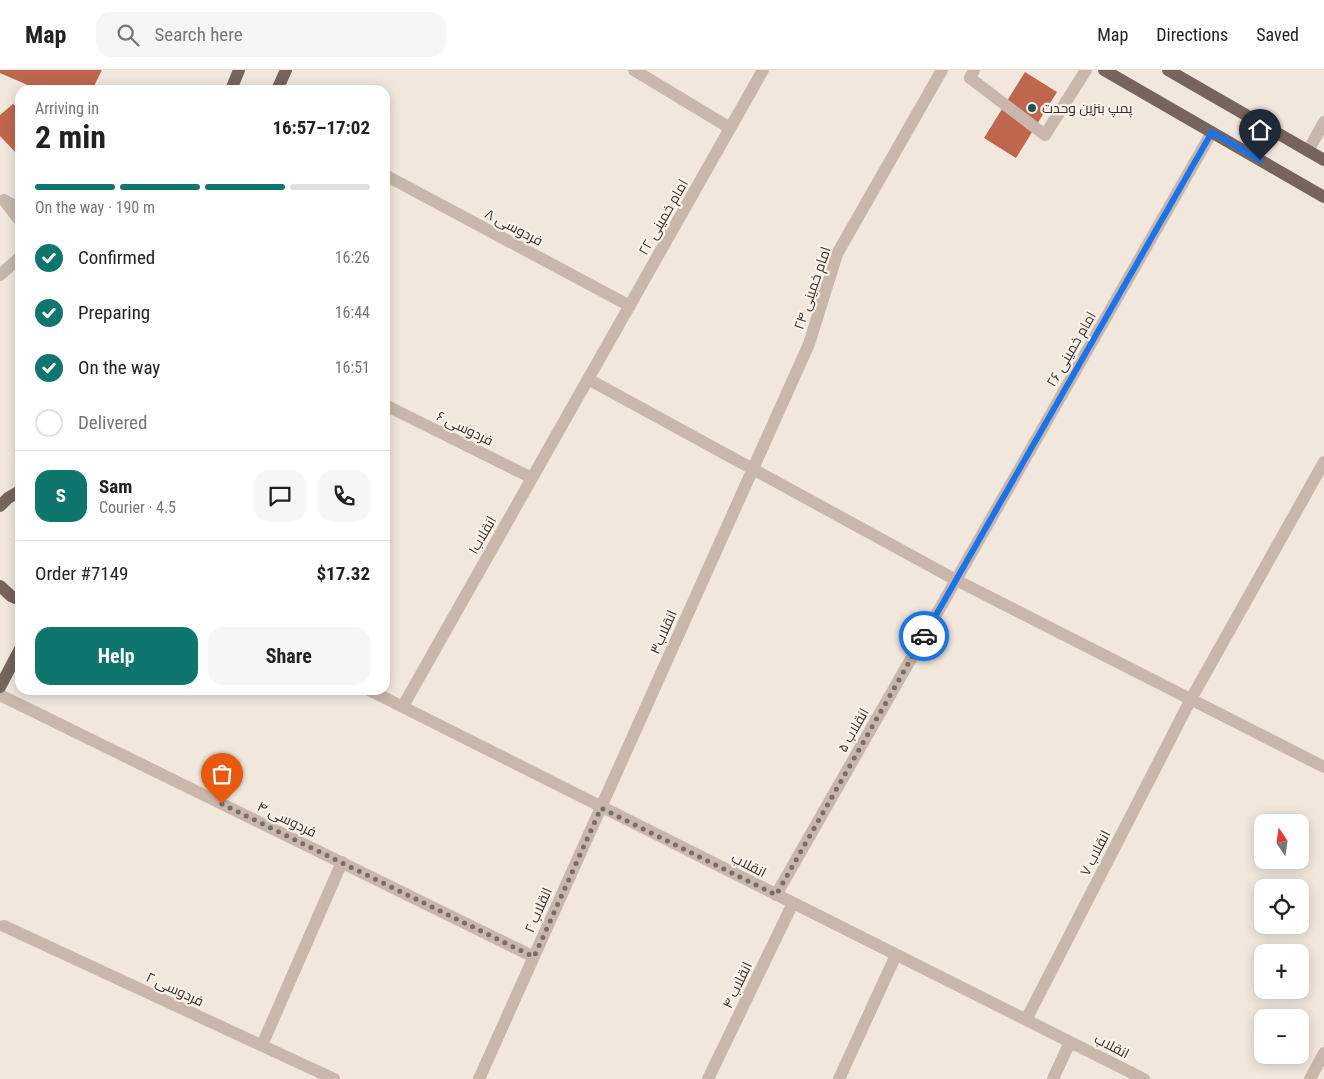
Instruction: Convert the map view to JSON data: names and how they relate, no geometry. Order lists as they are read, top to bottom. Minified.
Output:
{"streets":{"street":["امام خمینی ۲۲","فردوسی ۸","امام خمینی ۲۴","امام خمینی ۲۶","فردوسی ۶","انقلاب۱","انقلاب۳","انقلاب ۵","فردوسی ۴","انقلاب ۷","انقلاب","انقلاب ۲","انقلاب ۴","فردوسی ۲"]},"crossings":[["امام خمینی ۲۲","فردوسی ۸"],["امام خمینی ۲۲","انقلاب۱"],["امام خمینی ۲۴","انقلاب۳"],["امام خمینی ۲۶","انقلاب ۵"],["فردوسی ۶","انقلاب۱"],["انقلاب۱","انقلاب"],["انقلاب۳","انقلاب"],["انقلاب۳","انقلاب ۲"],["انقلاب ۵","انقلاب"],["فردوسی ۴","انقلاب ۲"],["انقلاب ۷","انقلاب"],["انقلاب","انقلاب ۲"],["انقلاب","انقلاب ۴"]],"places":["پمپ بنزین وحدت"],"north":"top","page":{"header":"Map","search":"Search here","nav":["Map","Directions","Saved"],"heading":["2 min","Arriving in","16:57–17:02"],"panel":["Sam","Courier · 4.5","Order #7149","$17.32"],"bar":"On the way · 190 m","list":[["Confirmed","16:26"],["Preparing","16:44"],["On the way","16:51"],"Delivered"],"round":"S","buttons":["Help","Share"],"map_buttons":["+","−"]}}
